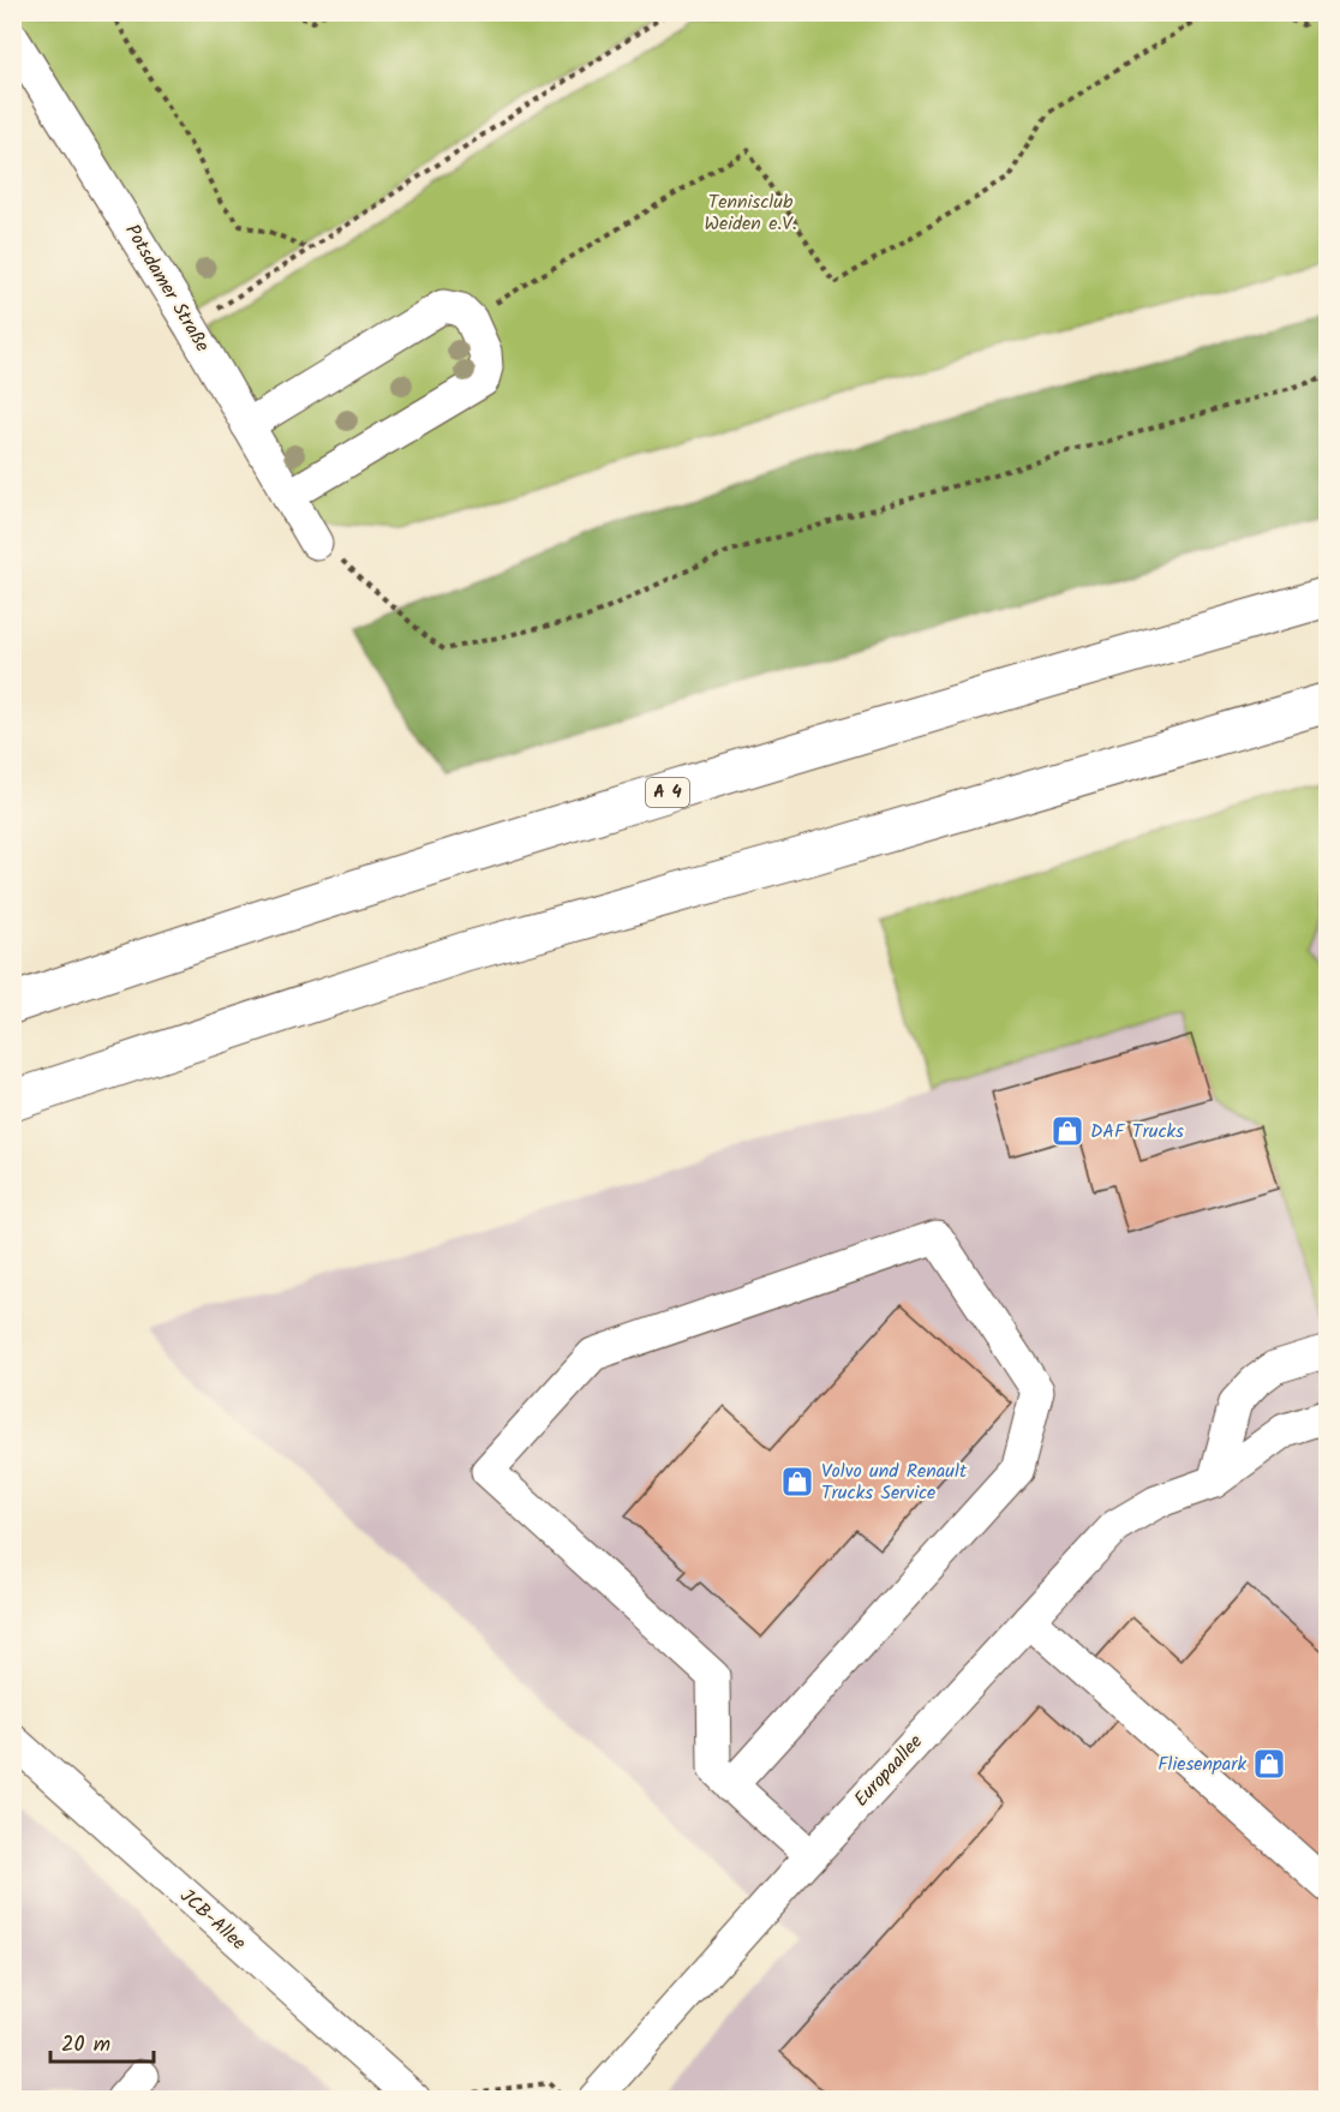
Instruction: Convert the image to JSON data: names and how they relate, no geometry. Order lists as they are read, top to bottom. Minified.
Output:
{"streets":{"highway":["A 4"],"street":["Potsdamer Straße","Europaallee","JCB-Allee"]},"parks":["Tennisclub Weiden e.V."],"places":{"shop":["DAF Trucks","Volvo und Renault Trucks Service","Fliesenpark"]},"scale_bar":"20 m"}
